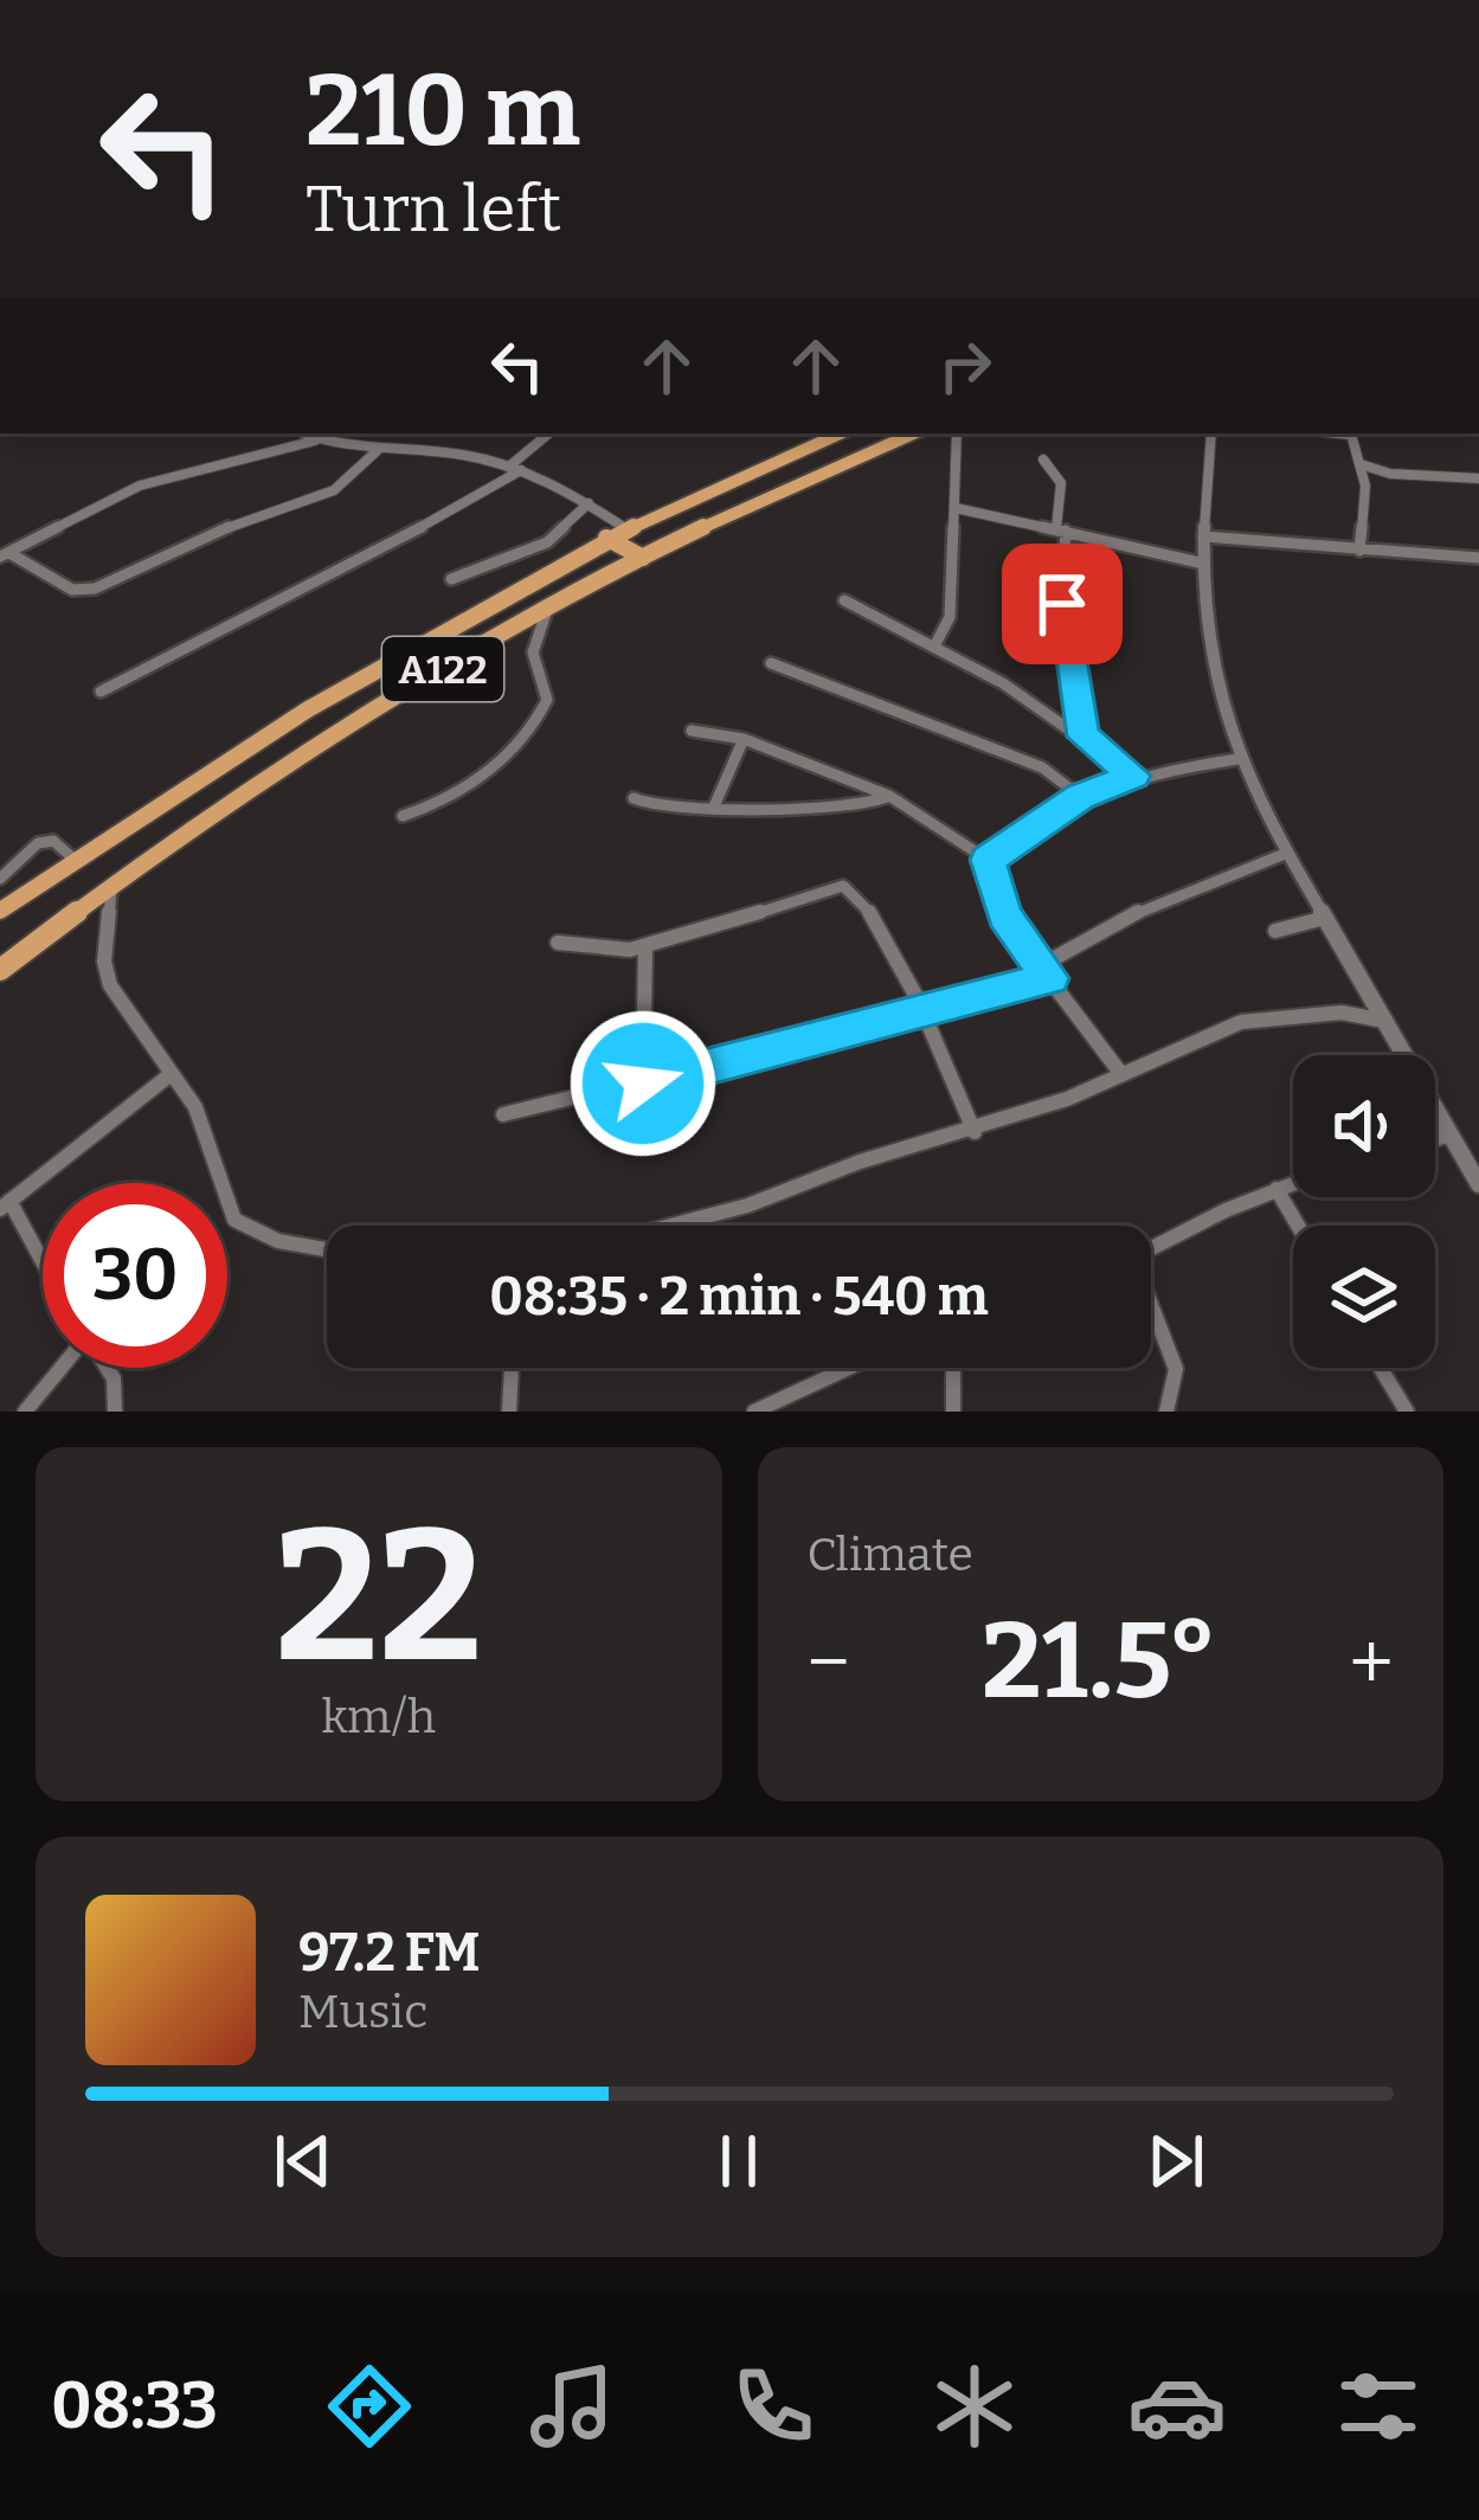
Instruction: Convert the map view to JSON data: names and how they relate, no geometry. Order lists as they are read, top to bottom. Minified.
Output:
{"streets":{"highway":["A122"]},"page":{"turn":["210 m","Turn left"],"limit":"30","trip":"08:35 · 2 min · 540 m","tile":[["22","km/h"],"Climate"],"heat":["−","21.5°","+"],"song":["97.2 FM","Music"],"tabs":"08:33"}}
